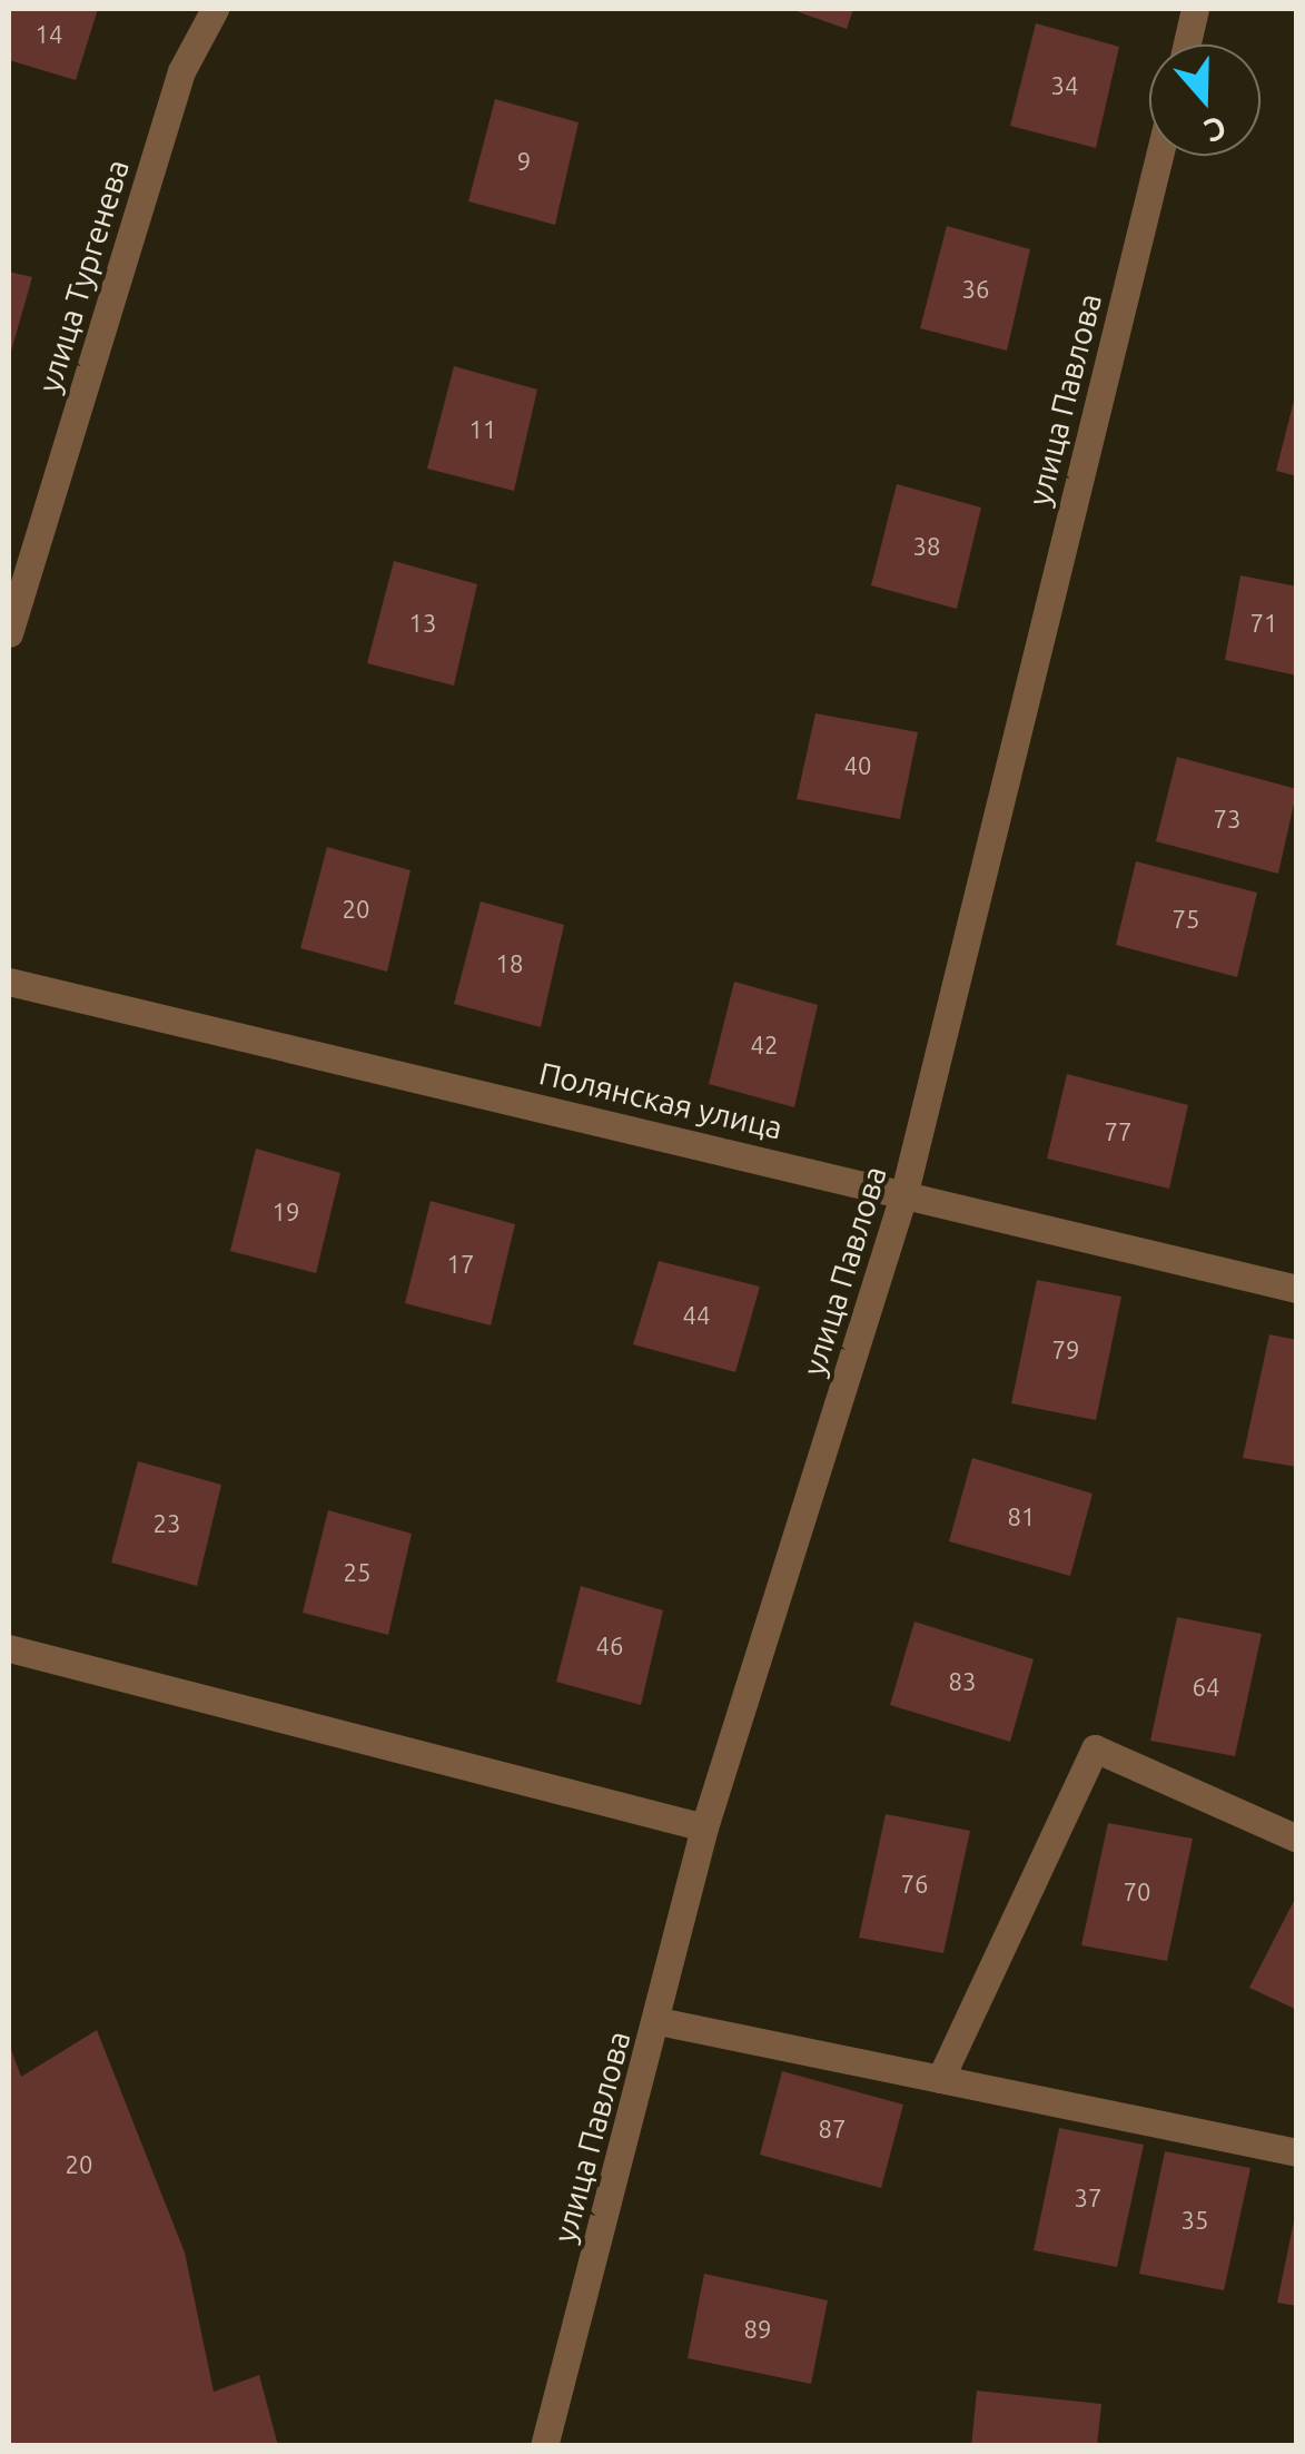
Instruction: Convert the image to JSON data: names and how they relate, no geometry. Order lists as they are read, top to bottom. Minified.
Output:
{"streets":{"street":["улица Тургенева","улица Павлова","Полянская улица"]},"crossings":[["улица Павлова","Полянская улица"]],"house_numbers":["14","34","9","36","11","38","13","71","40","73","20","75","18","42","77","19","17","44","79","81","23","25","46","83","64","76","70","87","20","37","35","89"],"north":"bottom"}
